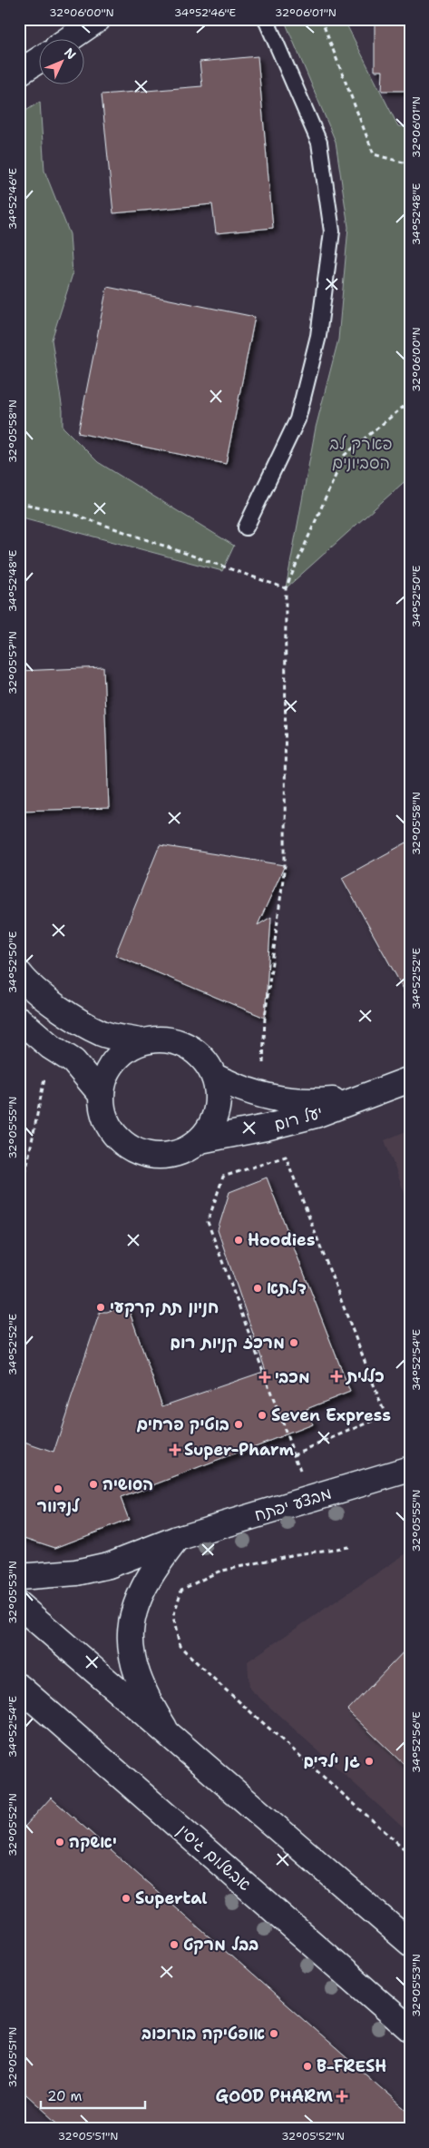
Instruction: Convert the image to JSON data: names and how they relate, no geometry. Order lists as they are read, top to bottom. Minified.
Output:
{"streets":{"street":["יעל רום","מבצע יפתח","אבשלום גיסין"]},"parks":["פארק לב הסביונים"],"places":{"other":["Hoodies","דלתא","חניון תת קרקעי","מרכז קניות רום","Seven Express","בוטיק פרחים","הסושיה","לנדוור","גן ילדים","יאשקה","Supertal","בבל מרקט","אופטיקה בורוכוב","B-FRESH"],"health":["כללית","מכבי","Super-Pharm","GOOD PHARM"]},"scale_bar":"20 m","north":"top right","coordinates":["32°06'00\"N","34°52'46\"E","32°06'01\"N","34°52'48\"E","32°05'58\"N","34°52'50\"E","32°05'57\"N","34°52'52\"E","32°05'55\"N","34°52'54\"E","32°05'53\"N","34°52'56\"E","32°05'52\"N","32°05'51\"N"]}
